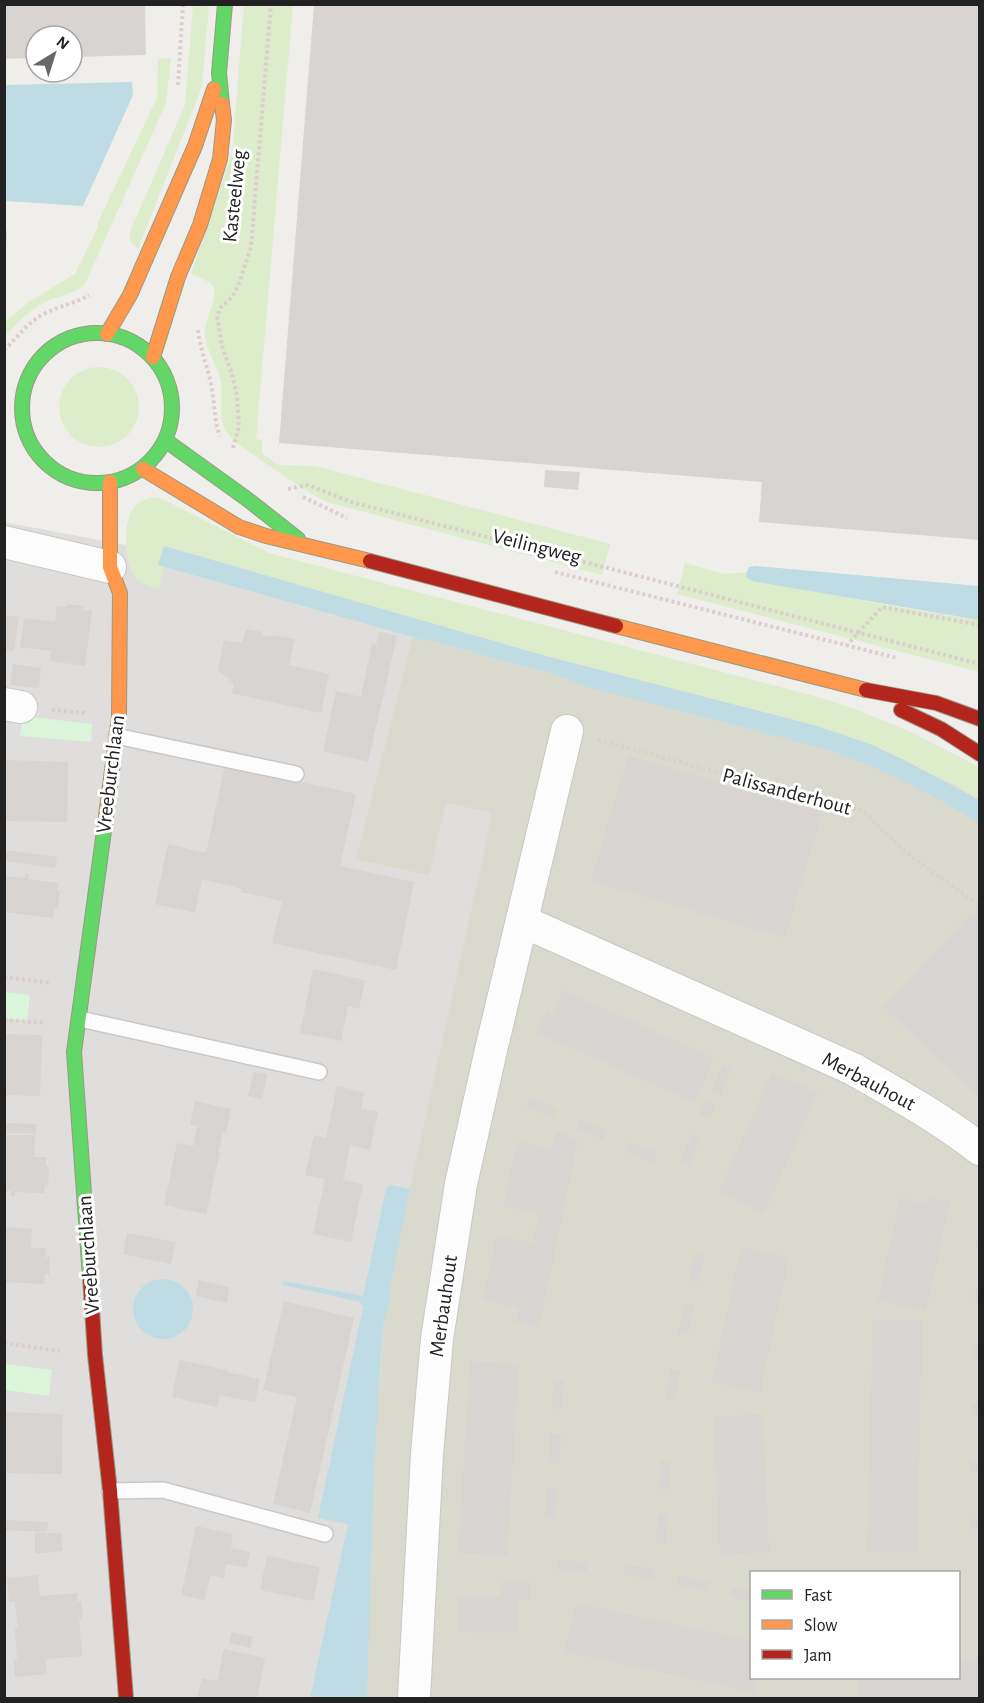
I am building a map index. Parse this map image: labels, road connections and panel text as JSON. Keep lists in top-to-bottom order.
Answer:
{
  "streets": {
    "main road": ["Kasteelweg", "Vreeburchlaan"],
    "street": ["Merbauhout"],
    "path": ["Veilingweg", "Palissanderhout"]
  },
  "crossings": [
    ["Kasteelweg", "Vreeburchlaan"],
    ["Palissanderhout", "Merbauhout"]
  ],
  "legend": ["Fast", "Slow", "Jam"],
  "north": "top right"
}
